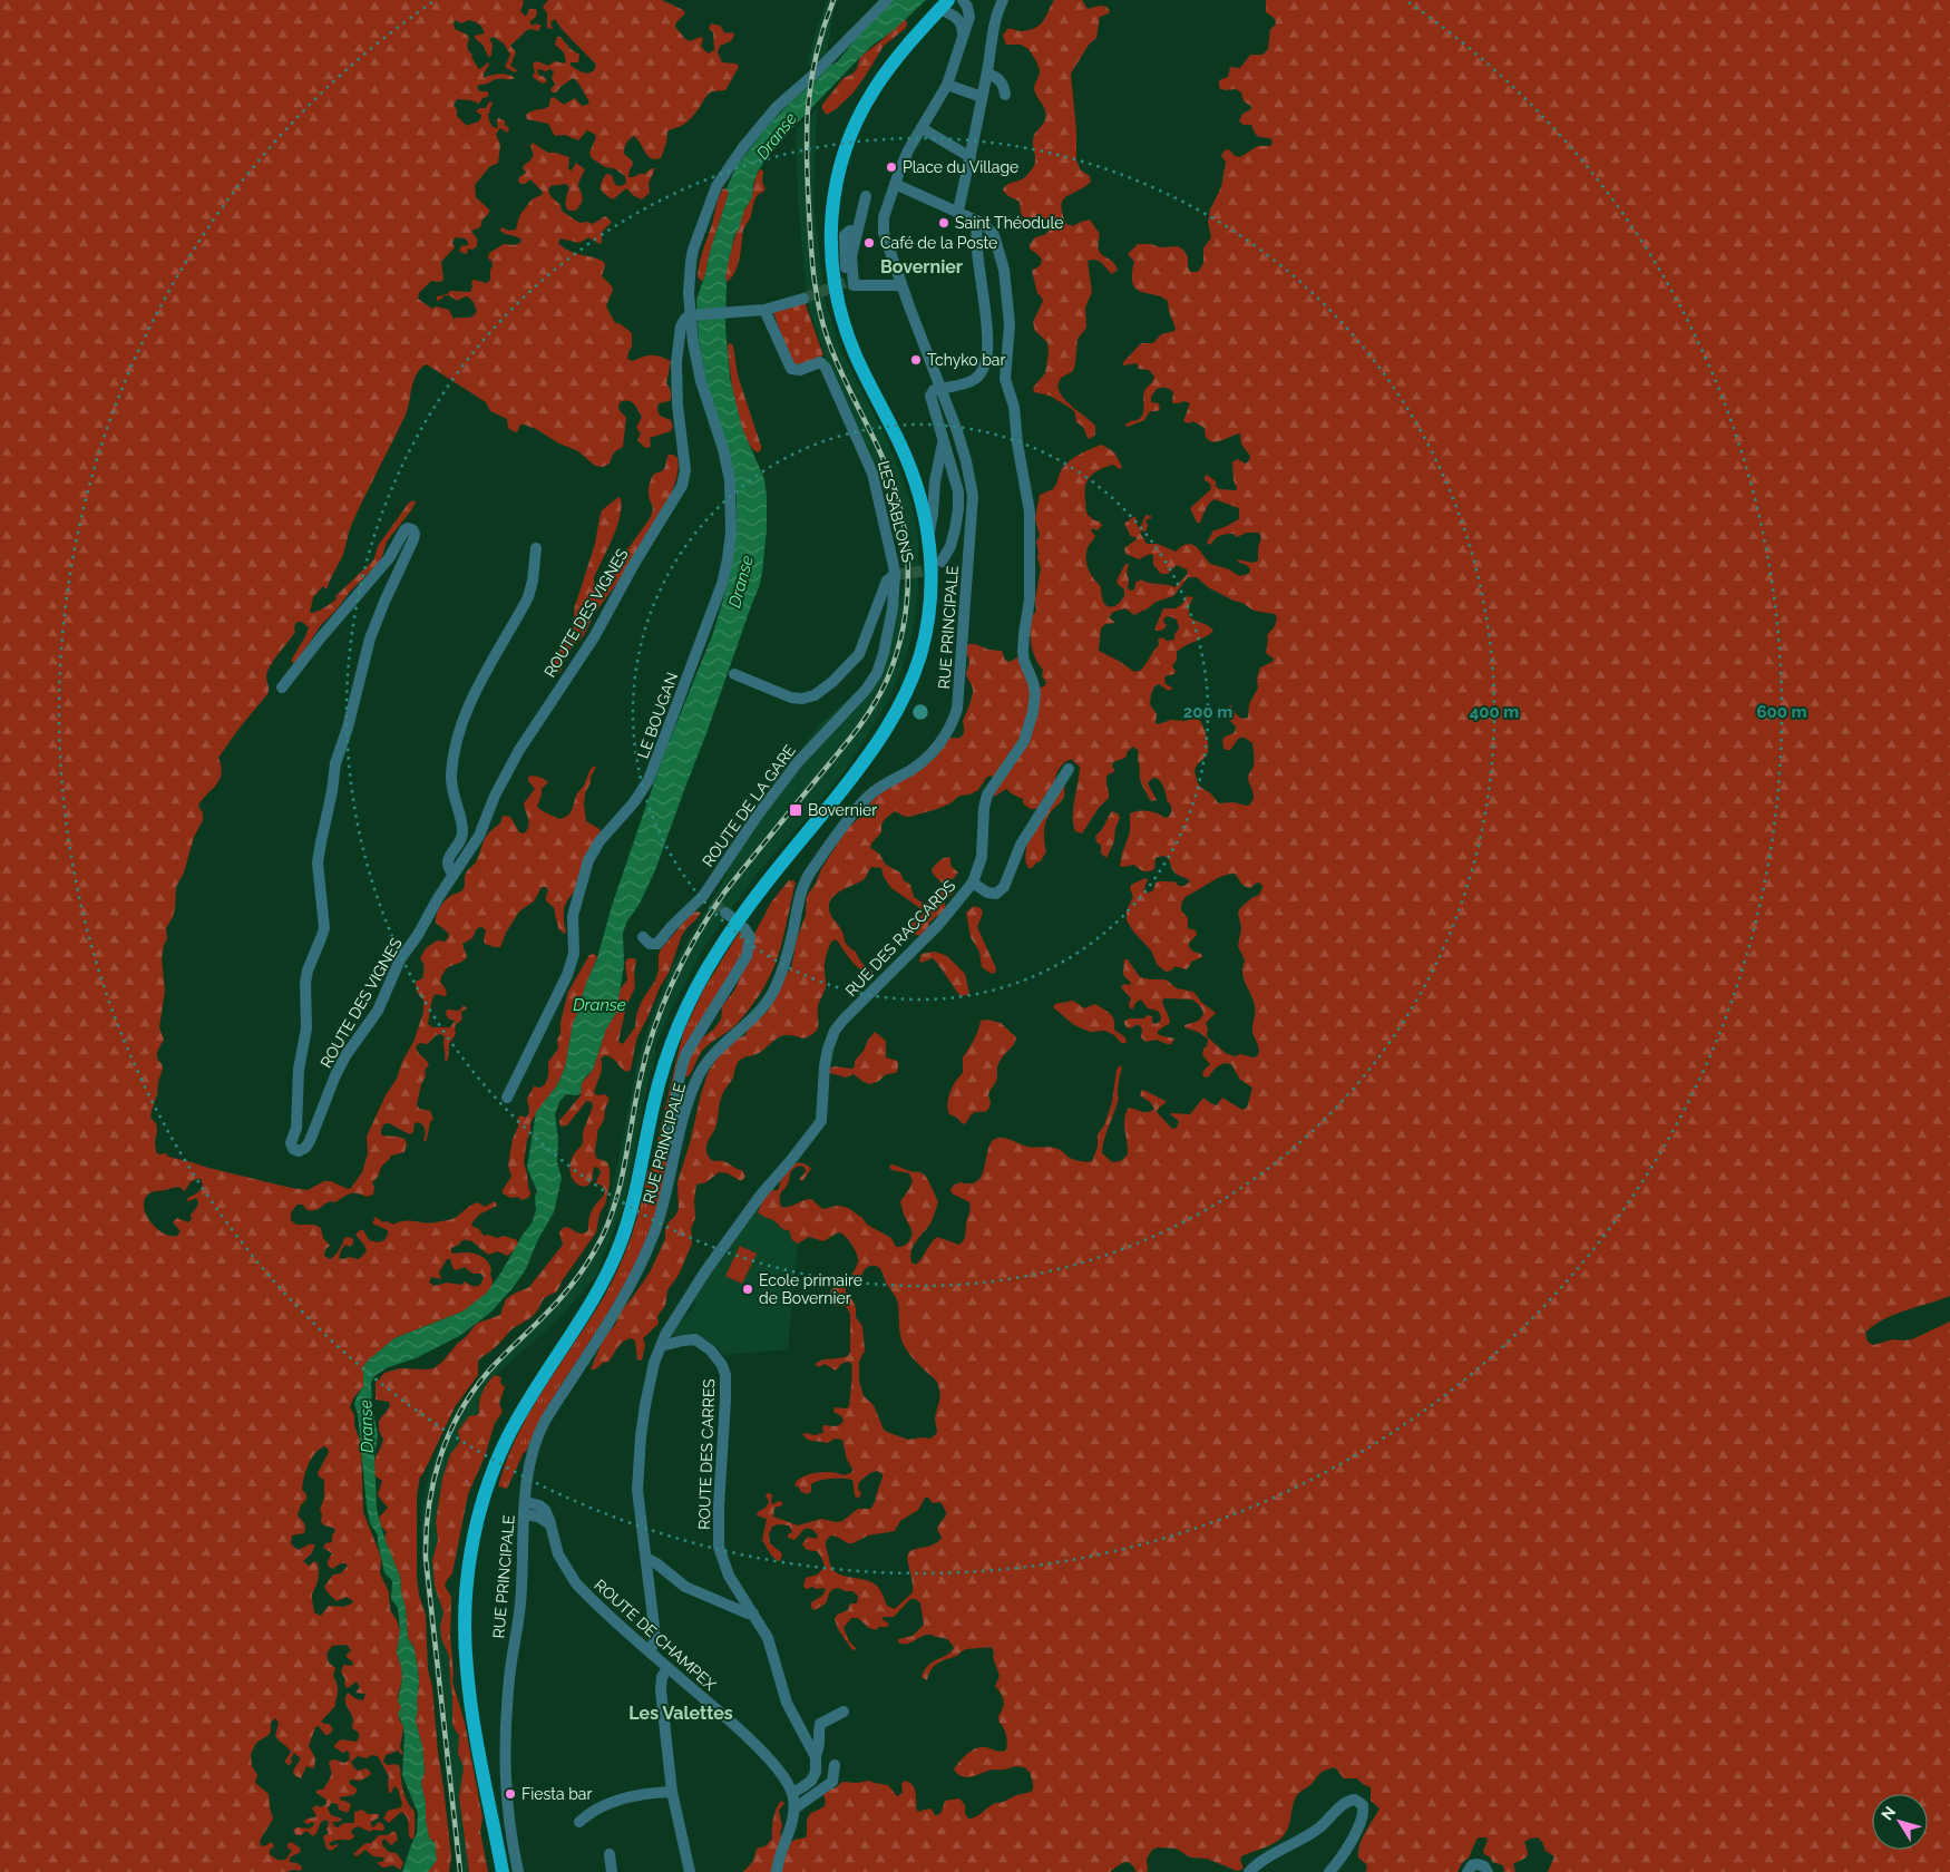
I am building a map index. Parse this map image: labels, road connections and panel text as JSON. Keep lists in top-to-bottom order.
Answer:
{
  "streets": {
    "street": [
      "LES SABLONS",
      "ROUTE DES VIGNES",
      "RUE PRINCIPALE",
      "LE BOUGAN",
      "ROUTE DE LA GARE",
      "RUE DES RACCARDS",
      "ROUTE DES CARRES",
      "ROUTE DE CHAMPEX"
    ]
  },
  "crossings": [
    ["LES SABLONS", "ROUTE DE LA GARE"],
    ["ROUTE DES VIGNES", "LE BOUGAN"],
    ["RUE PRINCIPALE", "RUE DES RACCARDS"],
    ["RUE PRINCIPALE", "ROUTE DE CHAMPEX"],
    ["RUE DES RACCARDS", "ROUTE DES CARRES"]
  ],
  "districts": ["Bovernier", "Les Valettes"],
  "water": ["Dranse"],
  "places": {
    "other": [
      "Place du Village",
      "Saint Théodule",
      "Café de la Poste",
      "Tchyko bar",
      "Ecole primaire de Bovernier",
      "Fiesta bar"
    ],
    "transit": ["Bovernier"]
  },
  "north": "top left",
  "rings": ["200 m", "400 m", "600 m"]
}
